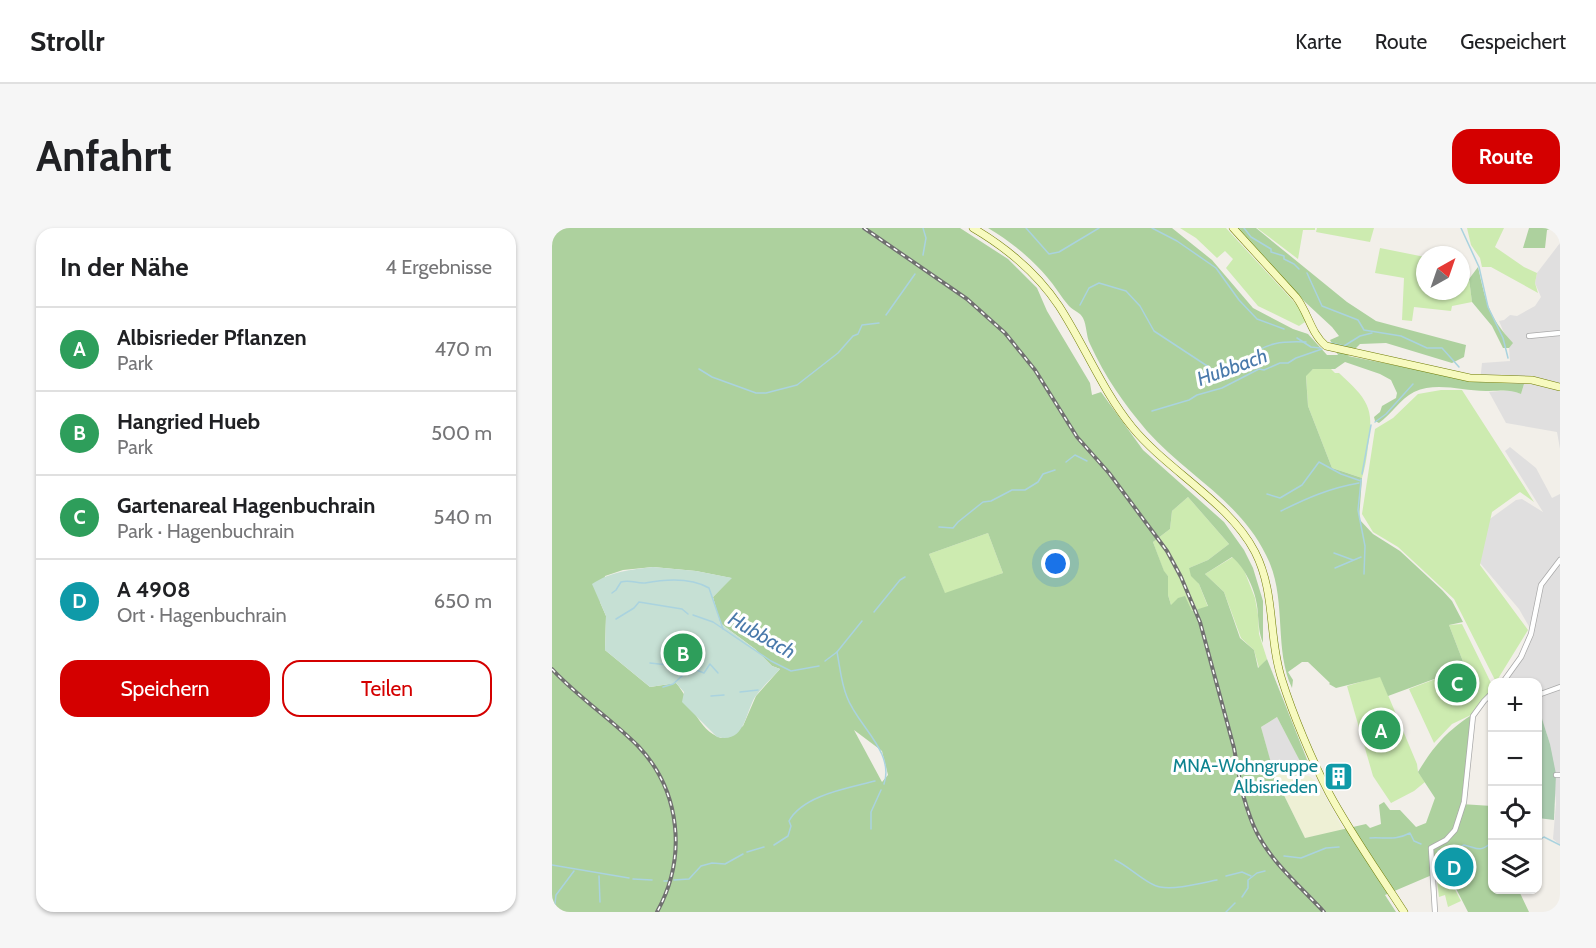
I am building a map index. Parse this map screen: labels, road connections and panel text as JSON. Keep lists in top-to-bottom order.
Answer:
{
  "water": ["Hubbach"],
  "places": {
    "building": ["MNA-Wohngruppe Albisrieden"]
  },
  "north": "top right",
  "page": {
    "header": "Strollr",
    "nav": ["Karte", "Route", "Gespeichert"],
    "buttons": [
      "Route",
      ["Speichern", "Teilen"]
    ],
    "title": "Anfahrt",
    "heading": ["In der Nähe", "4 Ergebnisse"],
    "list": [
      {
        "mark": "A",
        "name": "Albisrieder Pflanzen",
        "note": "Park",
        "value": "470 m"
      },
      {
        "mark": "B",
        "name": "Hangried Hueb",
        "note": "Park",
        "value": "500 m"
      },
      {
        "mark": "C",
        "name": "Gartenareal Hagenbuchrain",
        "note": "Park · Hagenbuchrain",
        "value": "540 m"
      },
      {
        "mark": "D",
        "name": "A 4908",
        "note": "Ort · Hagenbuchrain",
        "value": "650 m"
      }
    ],
    "pins": [
      "B",
      "C",
      "A",
      "D"
    ],
    "map_buttons": ["+", "−"]
  }
}
